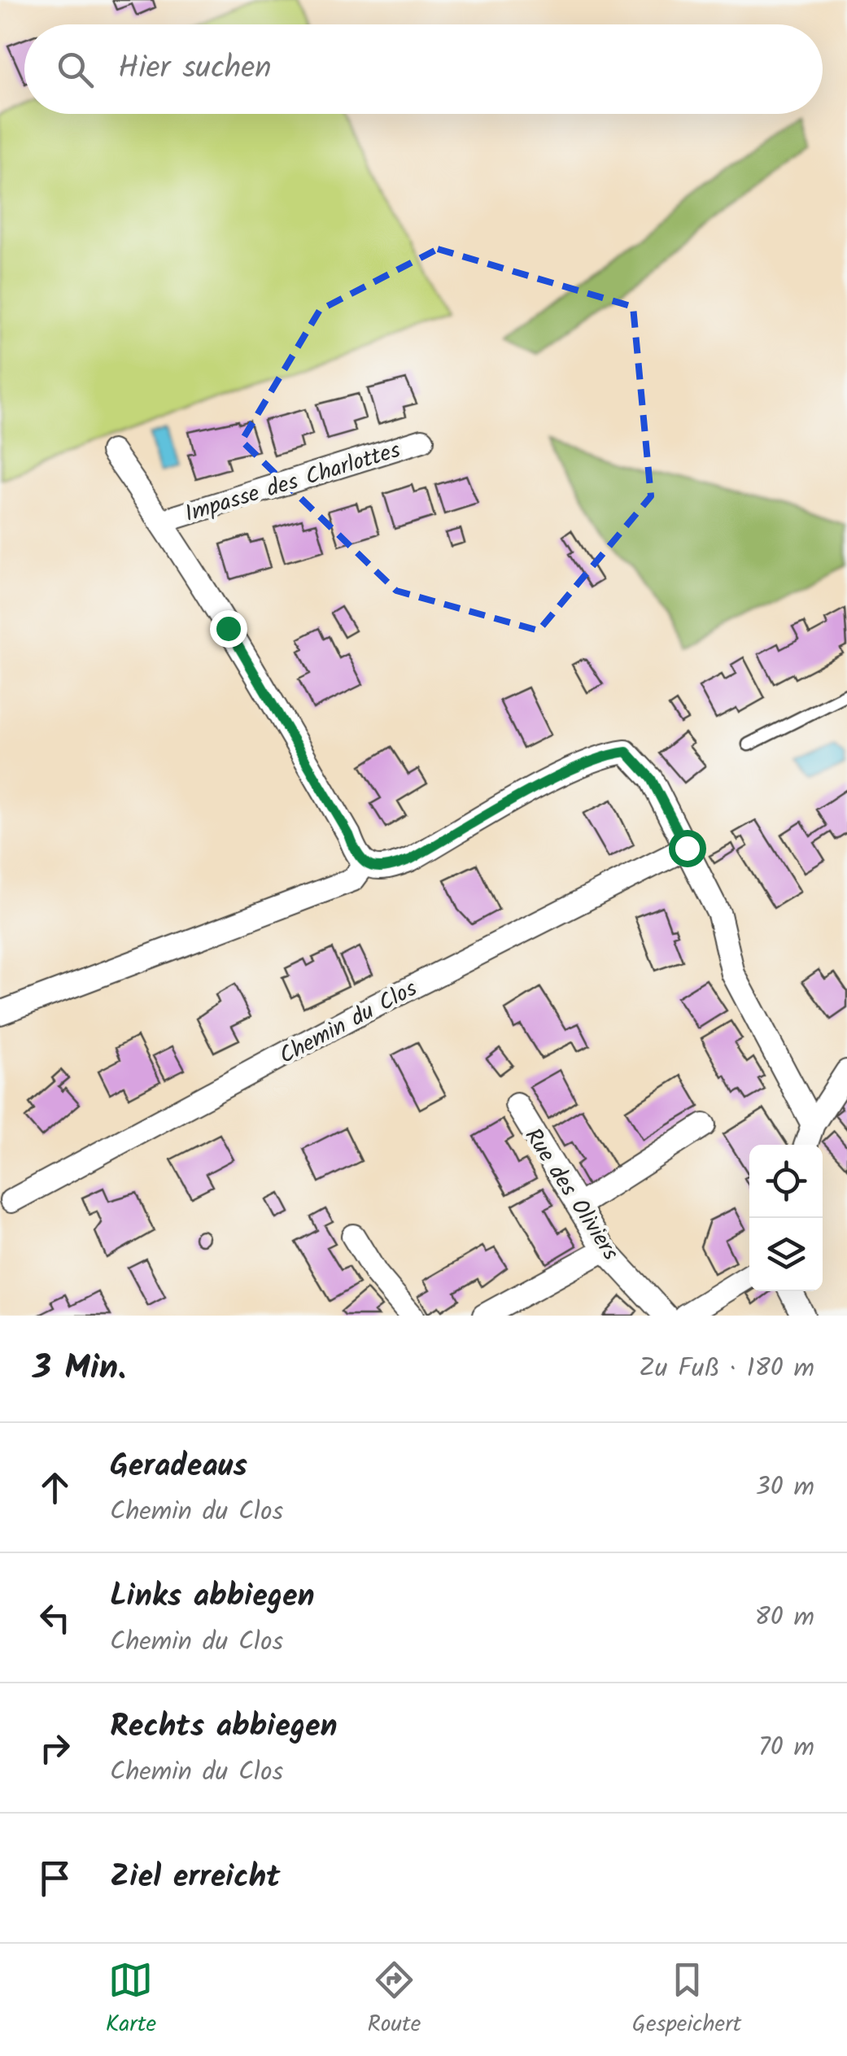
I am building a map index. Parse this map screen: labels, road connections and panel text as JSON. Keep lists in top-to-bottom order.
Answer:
{
  "streets": {
    "street": ["Impasse des Charlottes", "Chemin du Clos", "Rue des Oliviers"]
  },
  "page": {
    "search": "Hier suchen",
    "heading": ["3 Min.", "Zu Fuß · 180 m"],
    "list": [
      ["Geradeaus", "Chemin du Clos", "30 m"],
      ["Links abbiegen", "Chemin du Clos", "80 m"],
      ["Rechts abbiegen", "Chemin du Clos", "70 m"],
      "Ziel erreicht"
    ],
    "nav": ["Karte", "Route", "Gespeichert"]
  }
}
